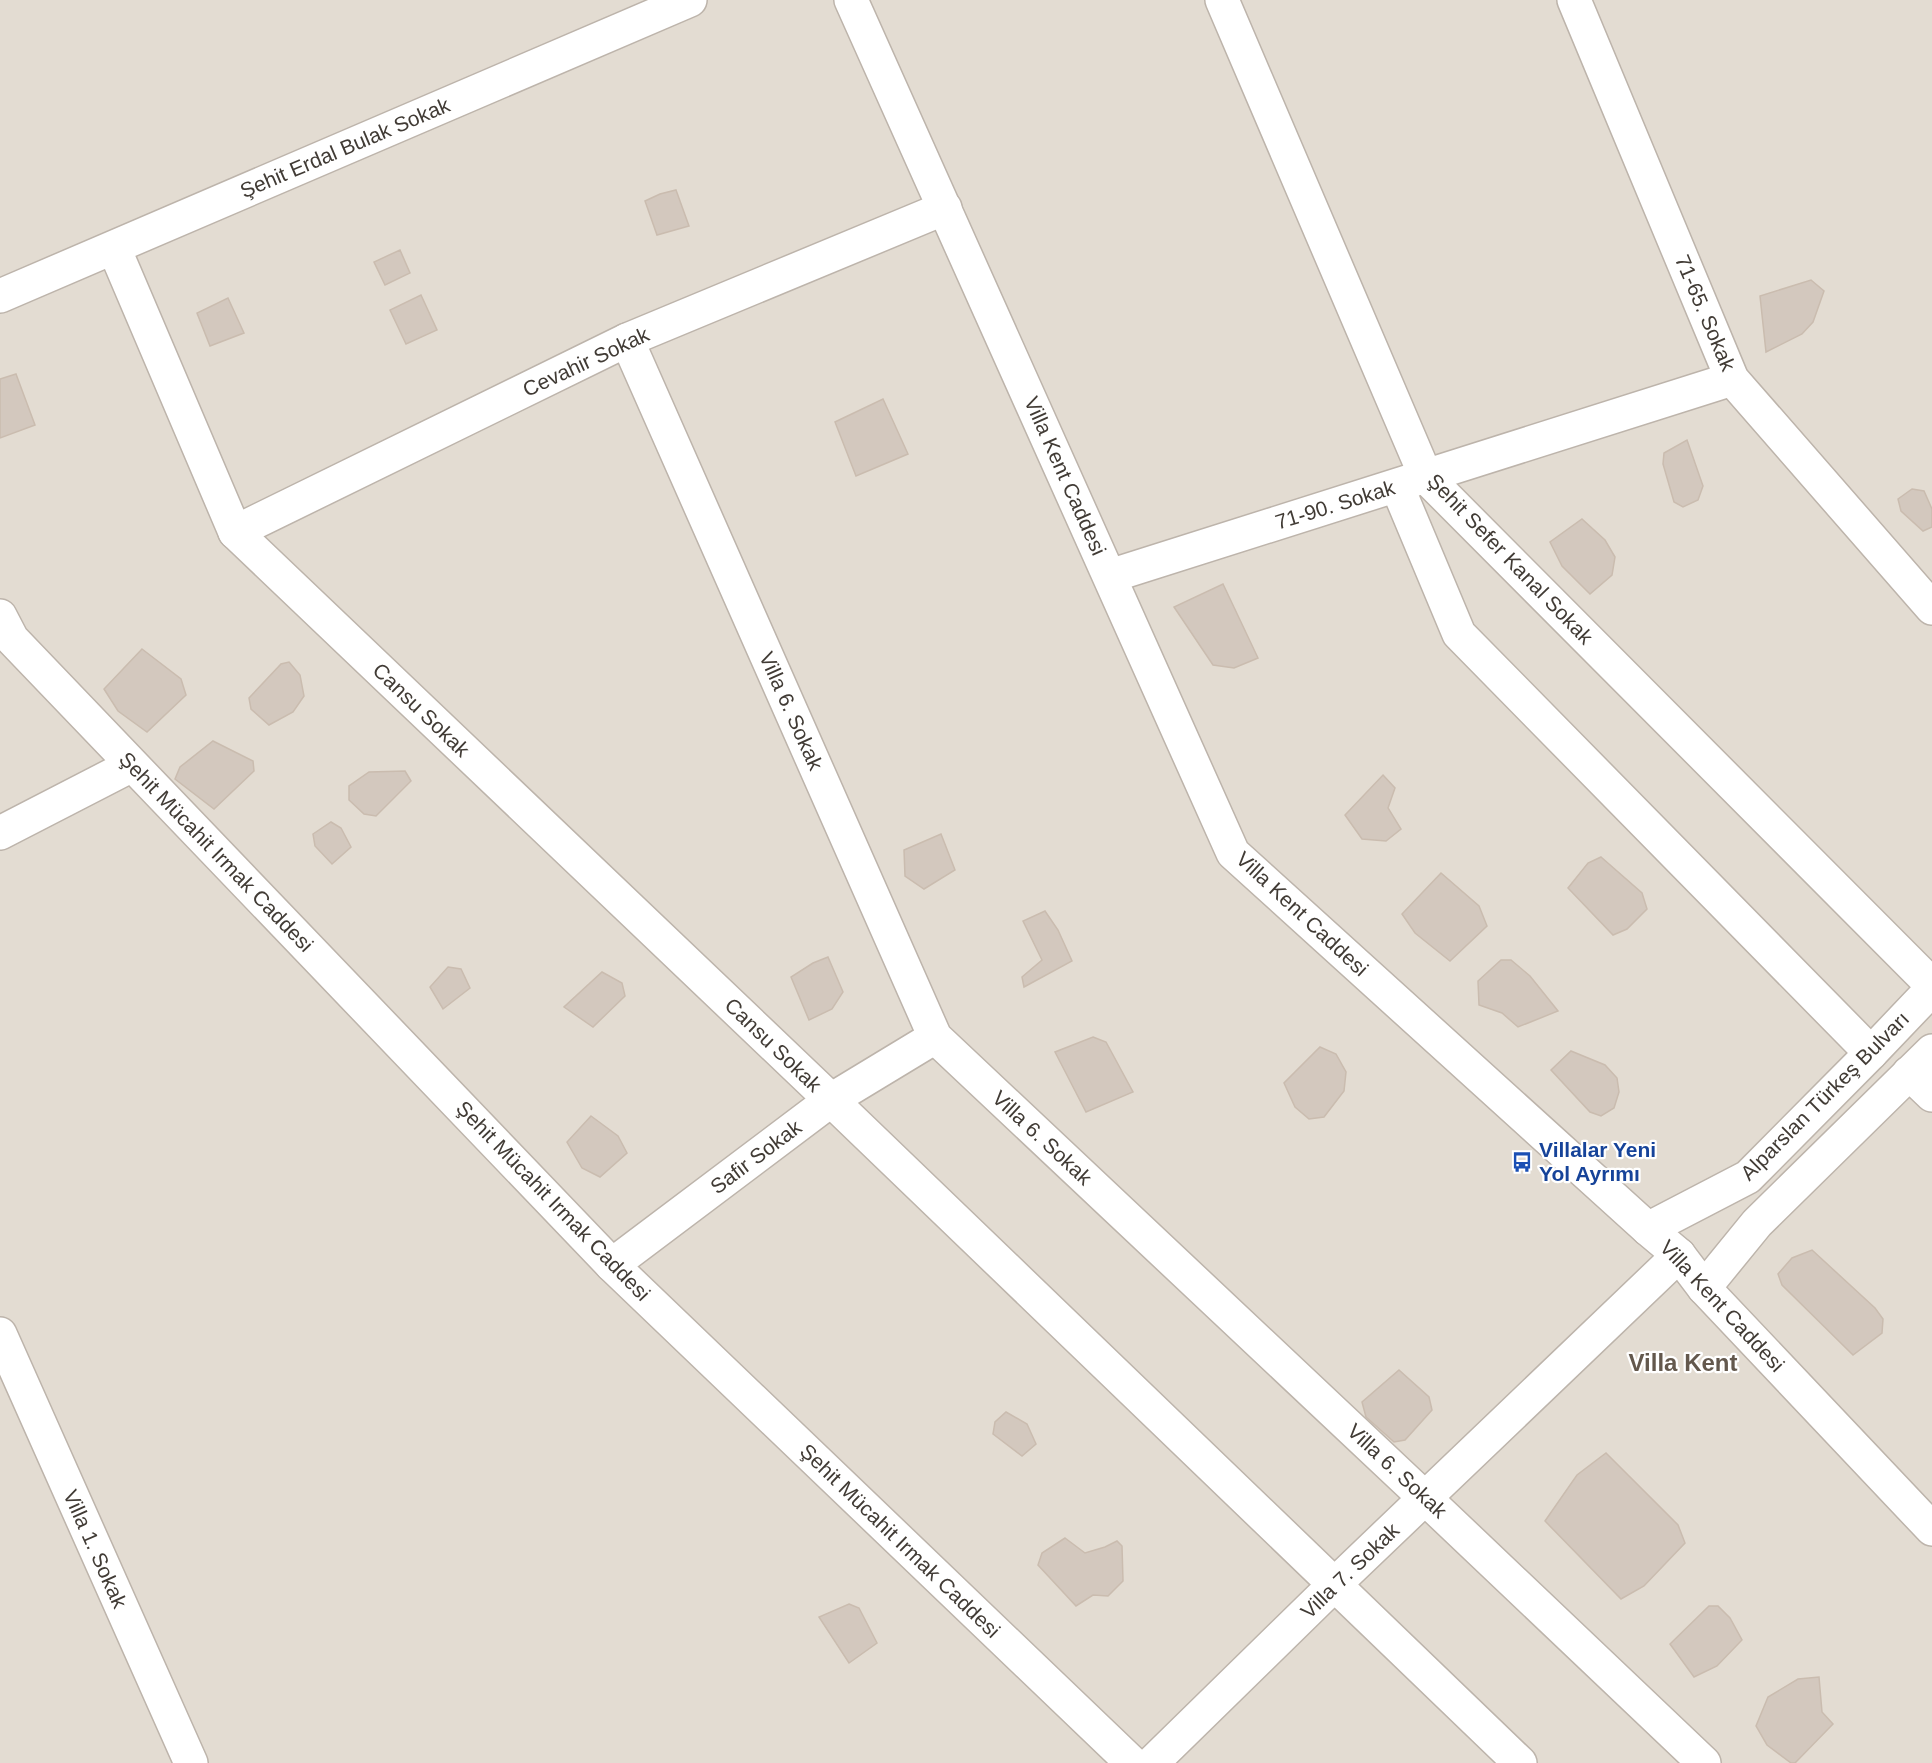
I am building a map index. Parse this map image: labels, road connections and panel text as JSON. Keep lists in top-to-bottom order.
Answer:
{
  "streets": {
    "street": [
      "Şehit Erdal Bulak Sokak",
      "71-65. Sokak",
      "Cevahir Sokak",
      "Villa Kent Caddesi",
      "71-90. Sokak",
      "Şehit Sefer Kanal Sokak",
      "Cansu Sokak",
      "Villa 6. Sokak",
      "Şehit Mücahit Irmak Caddesi",
      "Alparslan Türkeş Bulvarı",
      "Safir Sokak",
      "Villa 1. Sokak",
      "Villa 7. Sokak"
    ]
  },
  "crossings": [
    ["Şehit Erdal Bulak Sokak", "Cansu Sokak"],
    ["71-65. Sokak", "71-90. Sokak"],
    ["Cevahir Sokak", "Villa Kent Caddesi"],
    ["Cevahir Sokak", "Cansu Sokak"],
    ["Cevahir Sokak", "Villa 6. Sokak"],
    ["Villa Kent Caddesi", "71-90. Sokak"],
    ["Villa Kent Caddesi", "Alparslan Türkeş Bulvarı"],
    ["Villa Kent Caddesi", "Villa 7. Sokak"],
    ["71-90. Sokak", "Şehit Sefer Kanal Sokak"],
    ["Şehit Sefer Kanal Sokak", "Alparslan Türkeş Bulvarı"],
    ["Cansu Sokak", "Safir Sokak"],
    ["Villa 6. Sokak", "Safir Sokak"],
    ["Villa 6. Sokak", "Villa 7. Sokak"],
    ["Şehit Mücahit Irmak Caddesi", "Safir Sokak"]
  ],
  "districts": ["Villa Kent"],
  "places": {
    "bus stop": ["Villalar Yeni Yol Ayrımı"]
  }
}
